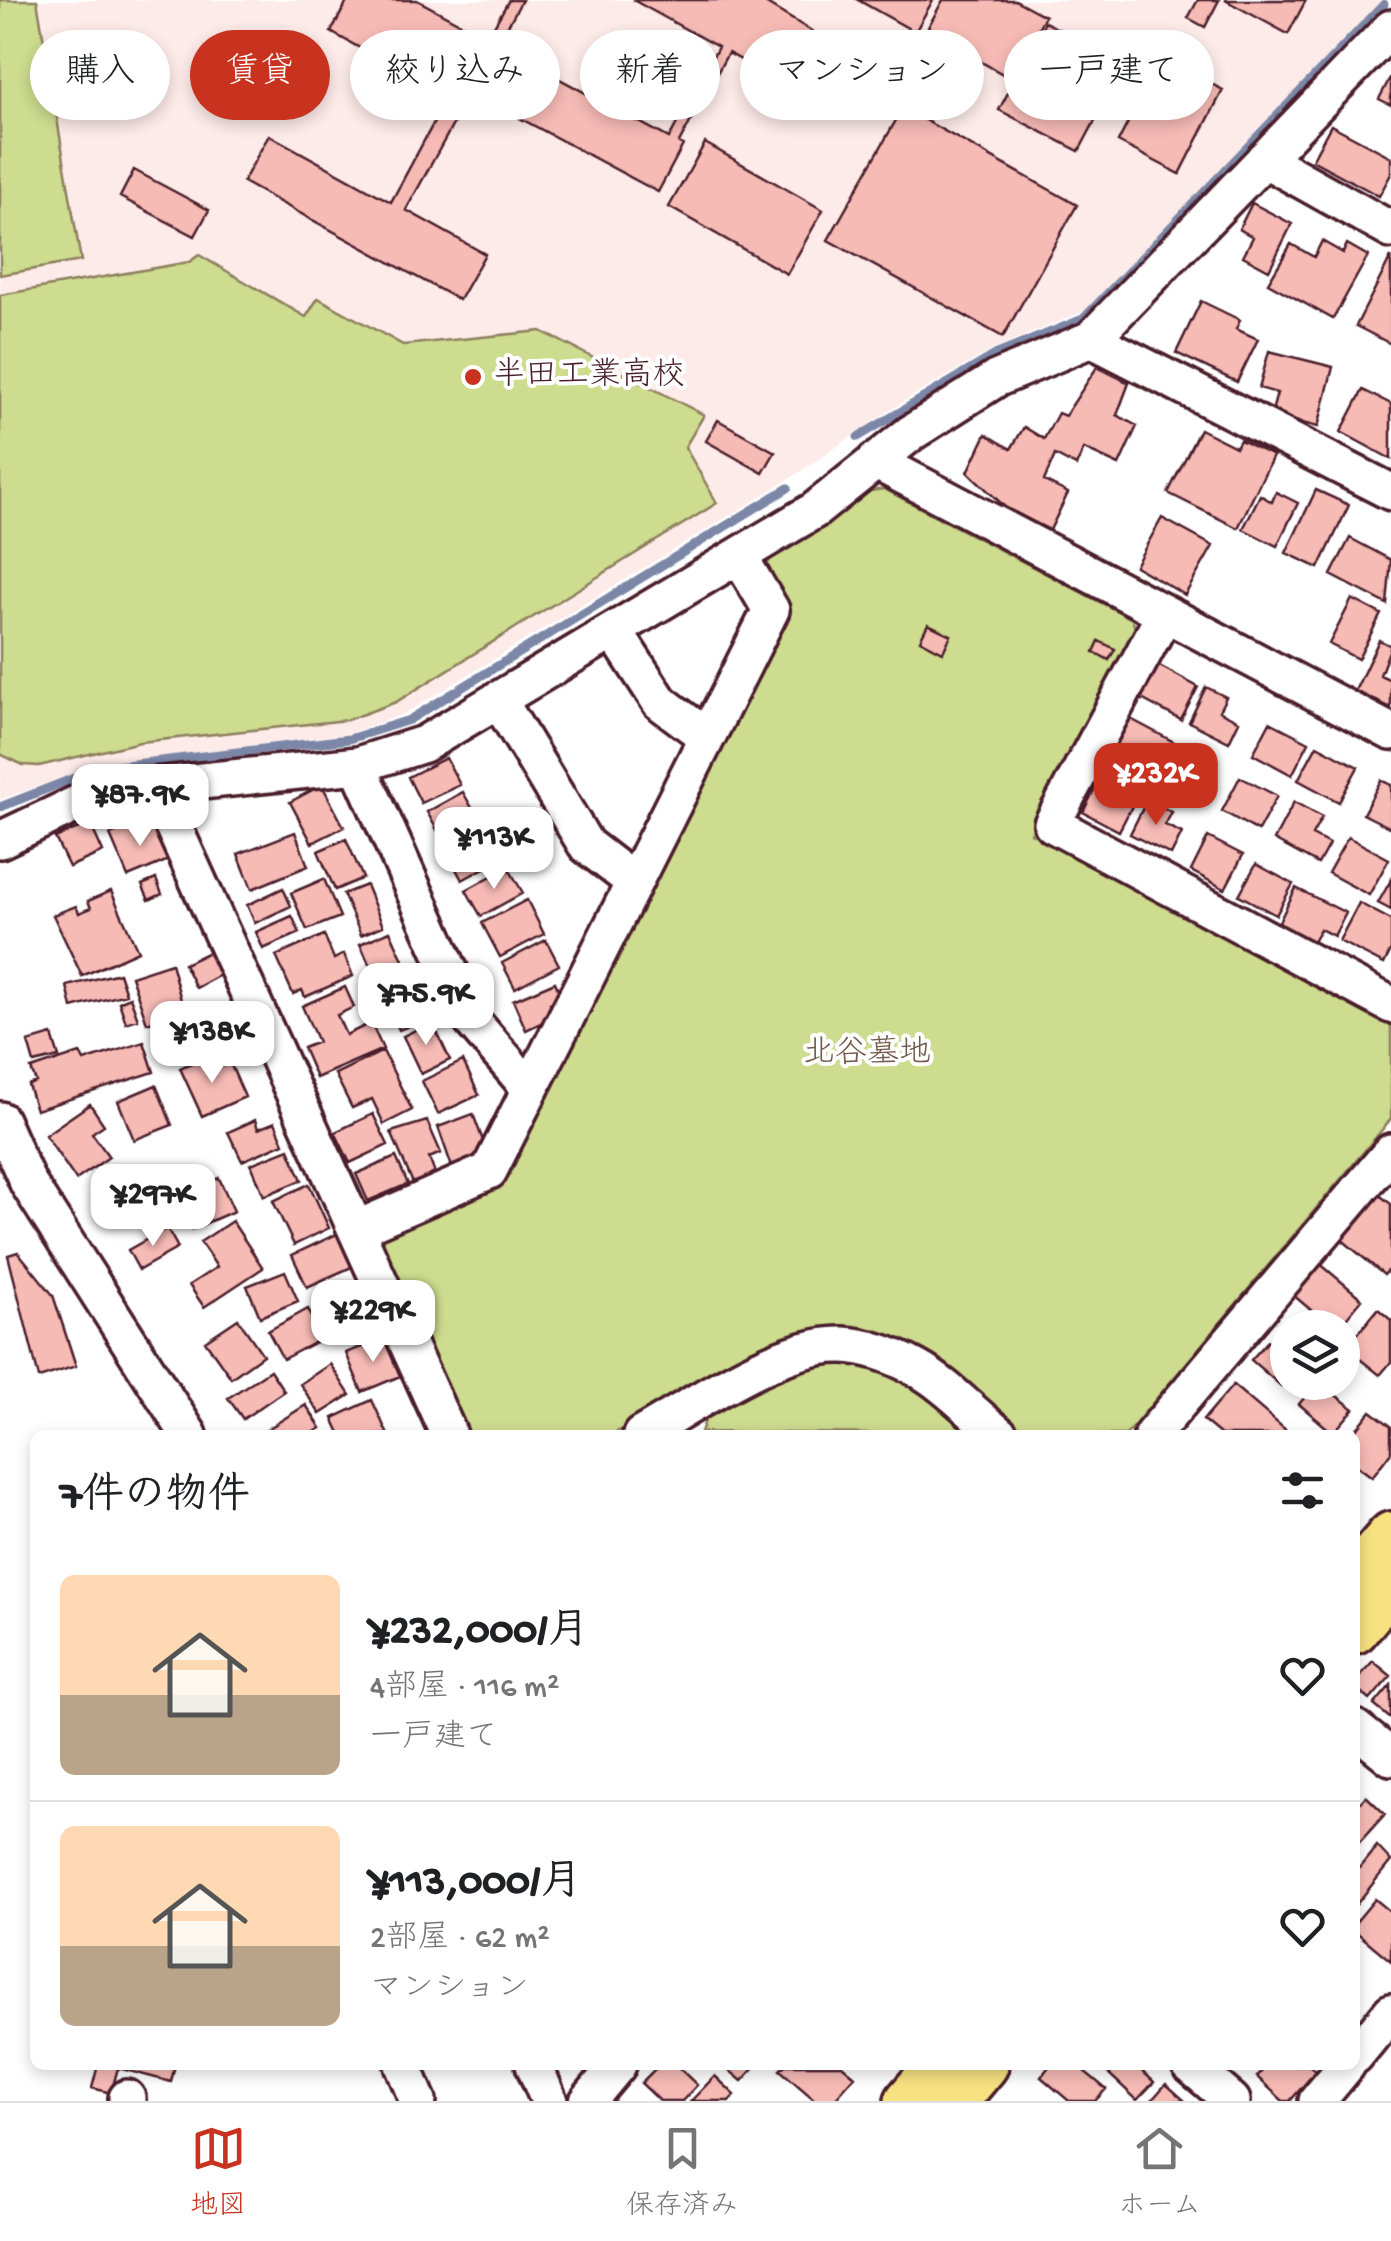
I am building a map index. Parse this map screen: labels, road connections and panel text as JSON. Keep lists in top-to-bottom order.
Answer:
{
  "parks": ["北谷墓地"],
  "places": ["半田工業高校"],
  "page": {
    "chip": [
      "購入",
      "賃貸",
      "絞り込み",
      "新着",
      "マンション",
      "一戸建て"
    ],
    "price": [
      "¥232K",
      "¥87.9K",
      "¥113K",
      "¥75.9K",
      "¥138K",
      "¥297K",
      "¥229K"
    ],
    "heading": "7件の物件",
    "list": [
      {
        "name": "¥232,000/月",
        "note": "4部屋 · 116 m² · 一戸建て"
      },
      {
        "name": "¥113,000/月",
        "note": "2部屋 · 62 m² · マンション"
      }
    ],
    "tabs": ["地図", "保存済み", "ホーム"]
  }
}
